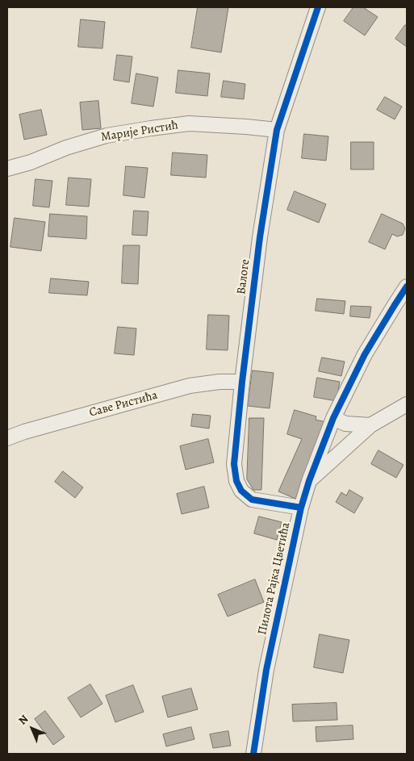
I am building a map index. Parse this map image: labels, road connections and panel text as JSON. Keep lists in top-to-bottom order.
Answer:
{
  "streets": {
    "street": [
      "Марије Ристић",
      "Валоге",
      "Саве Ристића",
      "Пилота Рајка Цветића"
    ]
  },
  "crossings": [
    ["Марије Ристић", "Валоге"],
    ["Валоге", "Саве Ристића"],
    ["Валоге", "Пилота Рајка Цветића"]
  ],
  "north": "top left"
}
